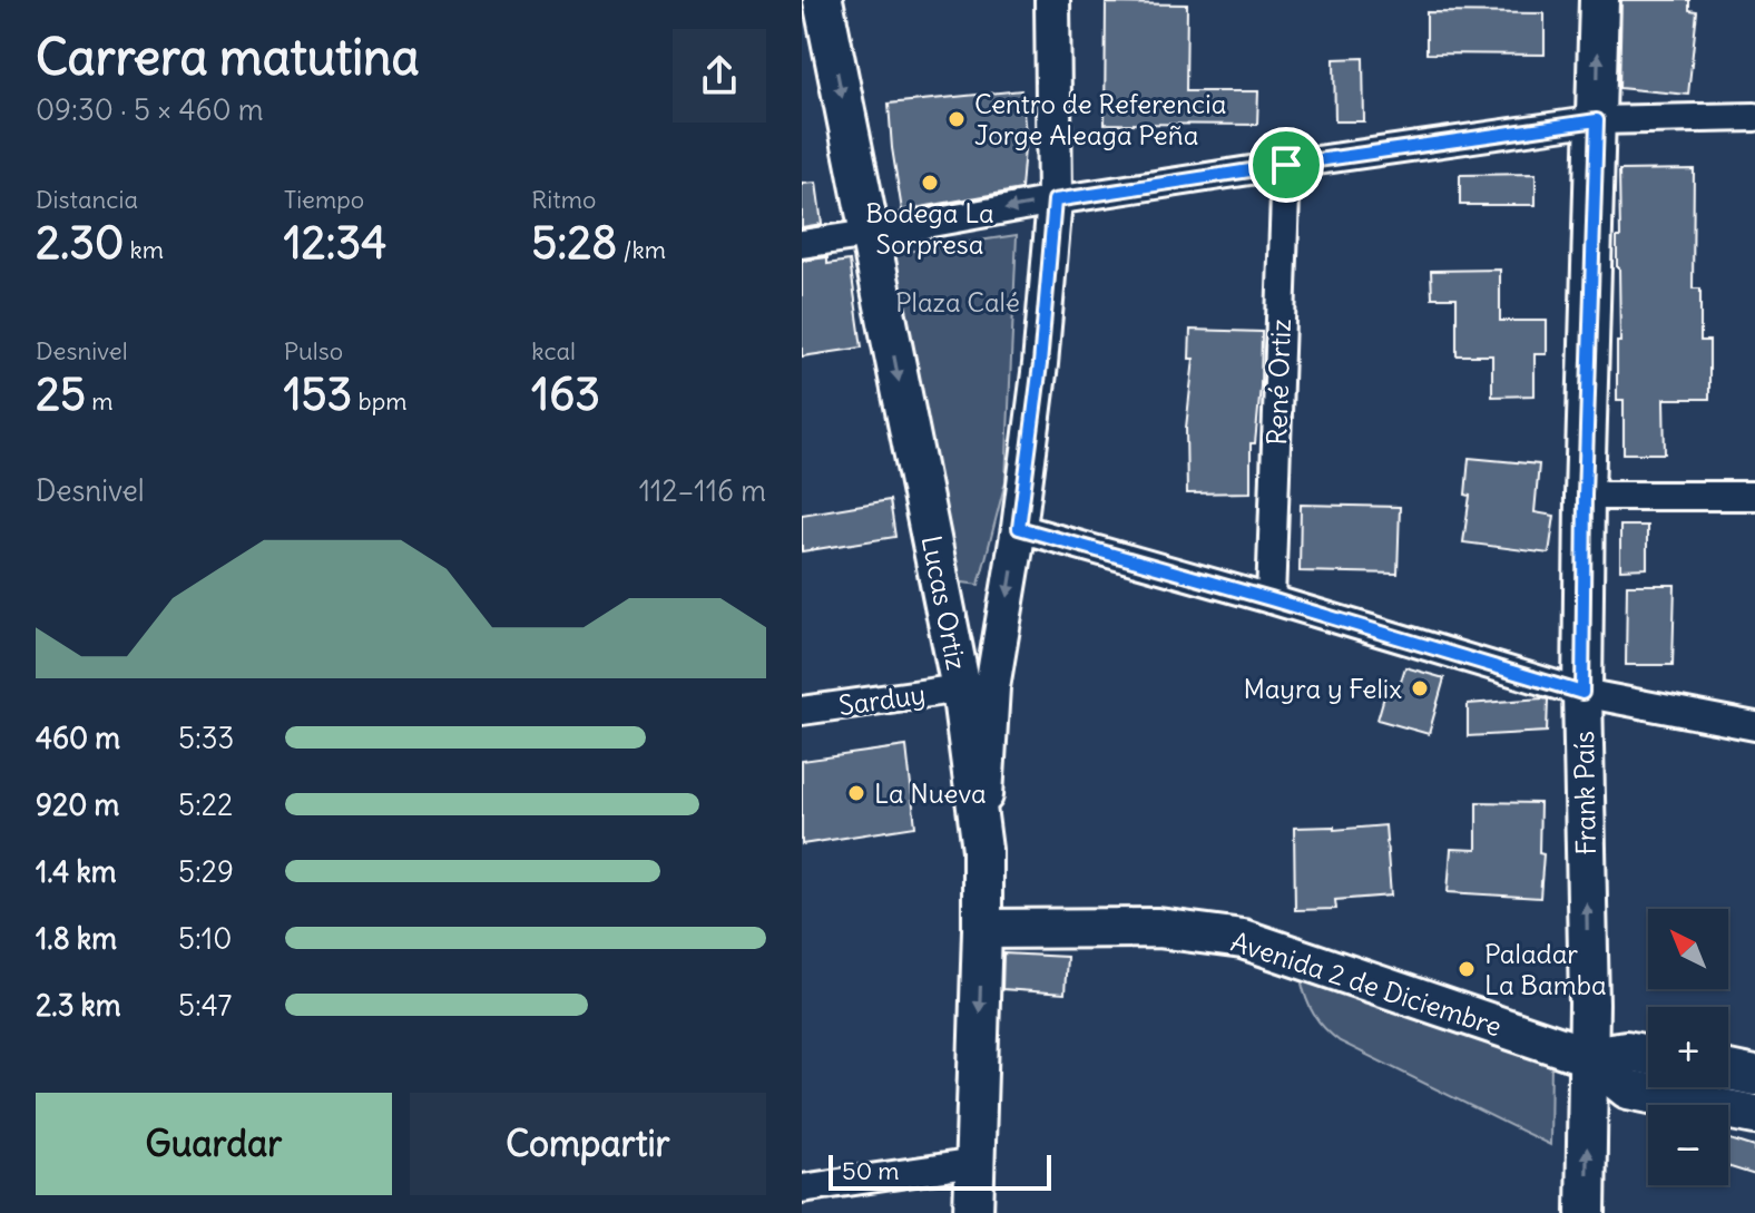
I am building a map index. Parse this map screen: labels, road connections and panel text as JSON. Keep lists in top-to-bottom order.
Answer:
{
  "streets": {
    "main road": ["Lucas Ortiz", "Frank País", "Avenida 2 de Diciembre"],
    "street": ["René Ortiz", "Sarduy"]
  },
  "crossings": [
    ["Lucas Ortiz", "Sarduy"],
    ["Lucas Ortiz", "Avenida 2 de Diciembre"],
    ["Frank País", "Avenida 2 de Diciembre"]
  ],
  "one_way": ["Lucas Ortiz", "Frank País"],
  "parks": ["Plaza Calé"],
  "places": [
    "Centro de Referencia Jorge Aleaga Peña",
    "Bodega La Sorpresa",
    "Mayra y Felix",
    "La Nueva",
    "Paladar La Bamba"
  ],
  "scale_bar": "50 m",
  "north": "top left",
  "page": {
    "heading": ["Carrera matutina", "09:30 · 5 × 460 m"],
    "stats": [
      ["Distancia", "2.30 km"],
      ["Tiempo", "12:34"],
      ["Ritmo", "5:28 /km"],
      ["Desnivel", "25 m"],
      ["Pulso", "153 bpm"],
      ["kcal", "163"]
    ],
    "chart": ["Desnivel", "112–116 m"],
    "list": [
      {
        "name": "460 m",
        "note": "5:33"
      },
      {
        "name": "920 m",
        "note": "5:22"
      },
      {
        "name": "1.4 km",
        "note": "5:29"
      },
      {
        "name": "1.8 km",
        "note": "5:10"
      },
      {
        "name": "2.3 km",
        "note": "5:47"
      }
    ],
    "map_buttons": ["+", "−"],
    "buttons": ["Guardar", "Compartir"],
    "scale": "50 m"
  }
}
